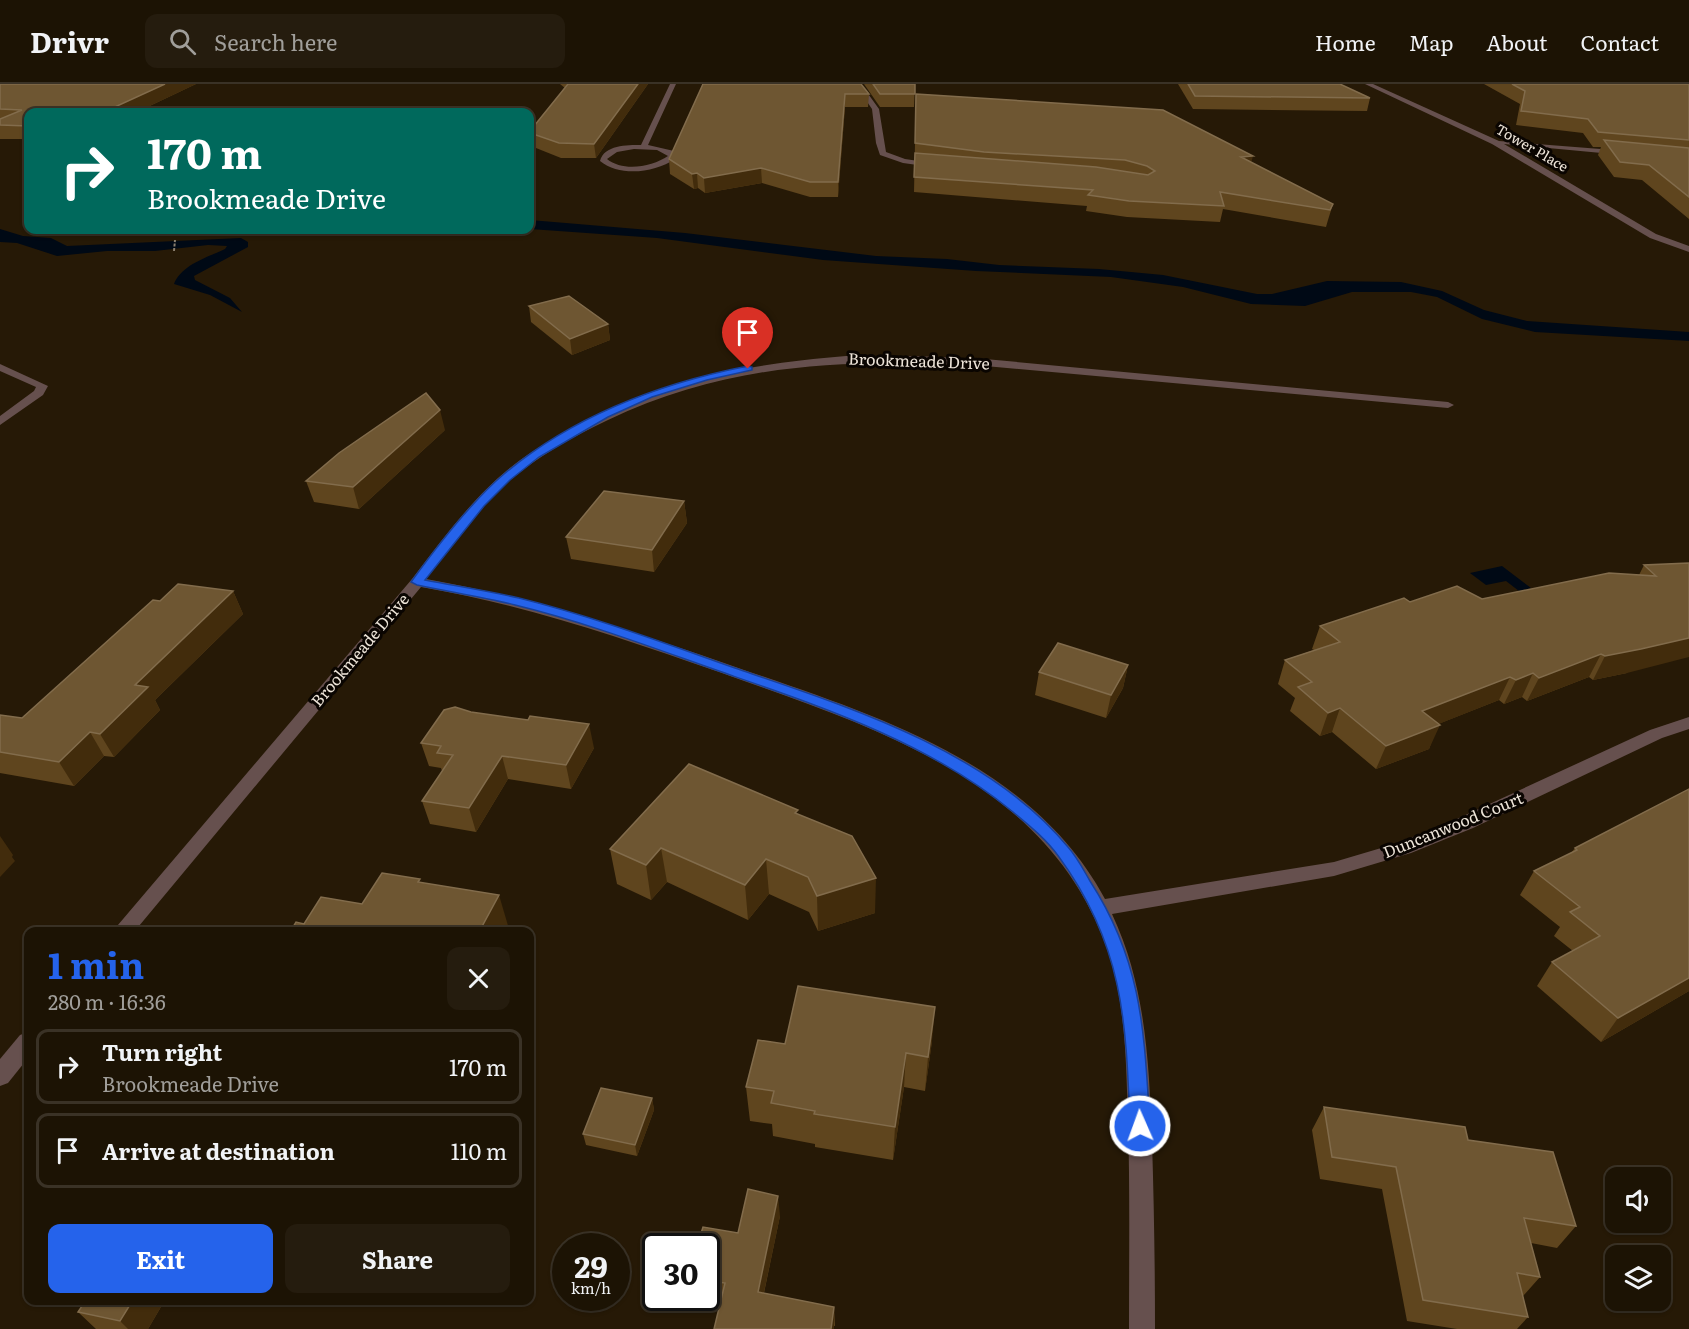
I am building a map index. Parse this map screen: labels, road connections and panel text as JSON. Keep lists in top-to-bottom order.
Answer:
{
  "streets": {
    "street": ["Tower Place", "Brookmeade Drive", "Duncanwood Court"]
  },
  "page": {
    "header": "Drivr",
    "search": "Search here",
    "nav": [
      "Home",
      "Map",
      "About",
      "Contact"
    ],
    "turn": ["170 m", "Brookmeade Drive"],
    "heading": ["1 min", "280 m · 16:36"],
    "list": [
      {
        "name": "Turn right",
        "note": "Brookmeade Drive",
        "value": "170 m"
      },
      {
        "name": "Arrive at destination",
        "value": "110 m"
      }
    ],
    "buttons": ["Exit", "Share"],
    "speed": "29 km/h",
    "limit": "30"
  }
}
